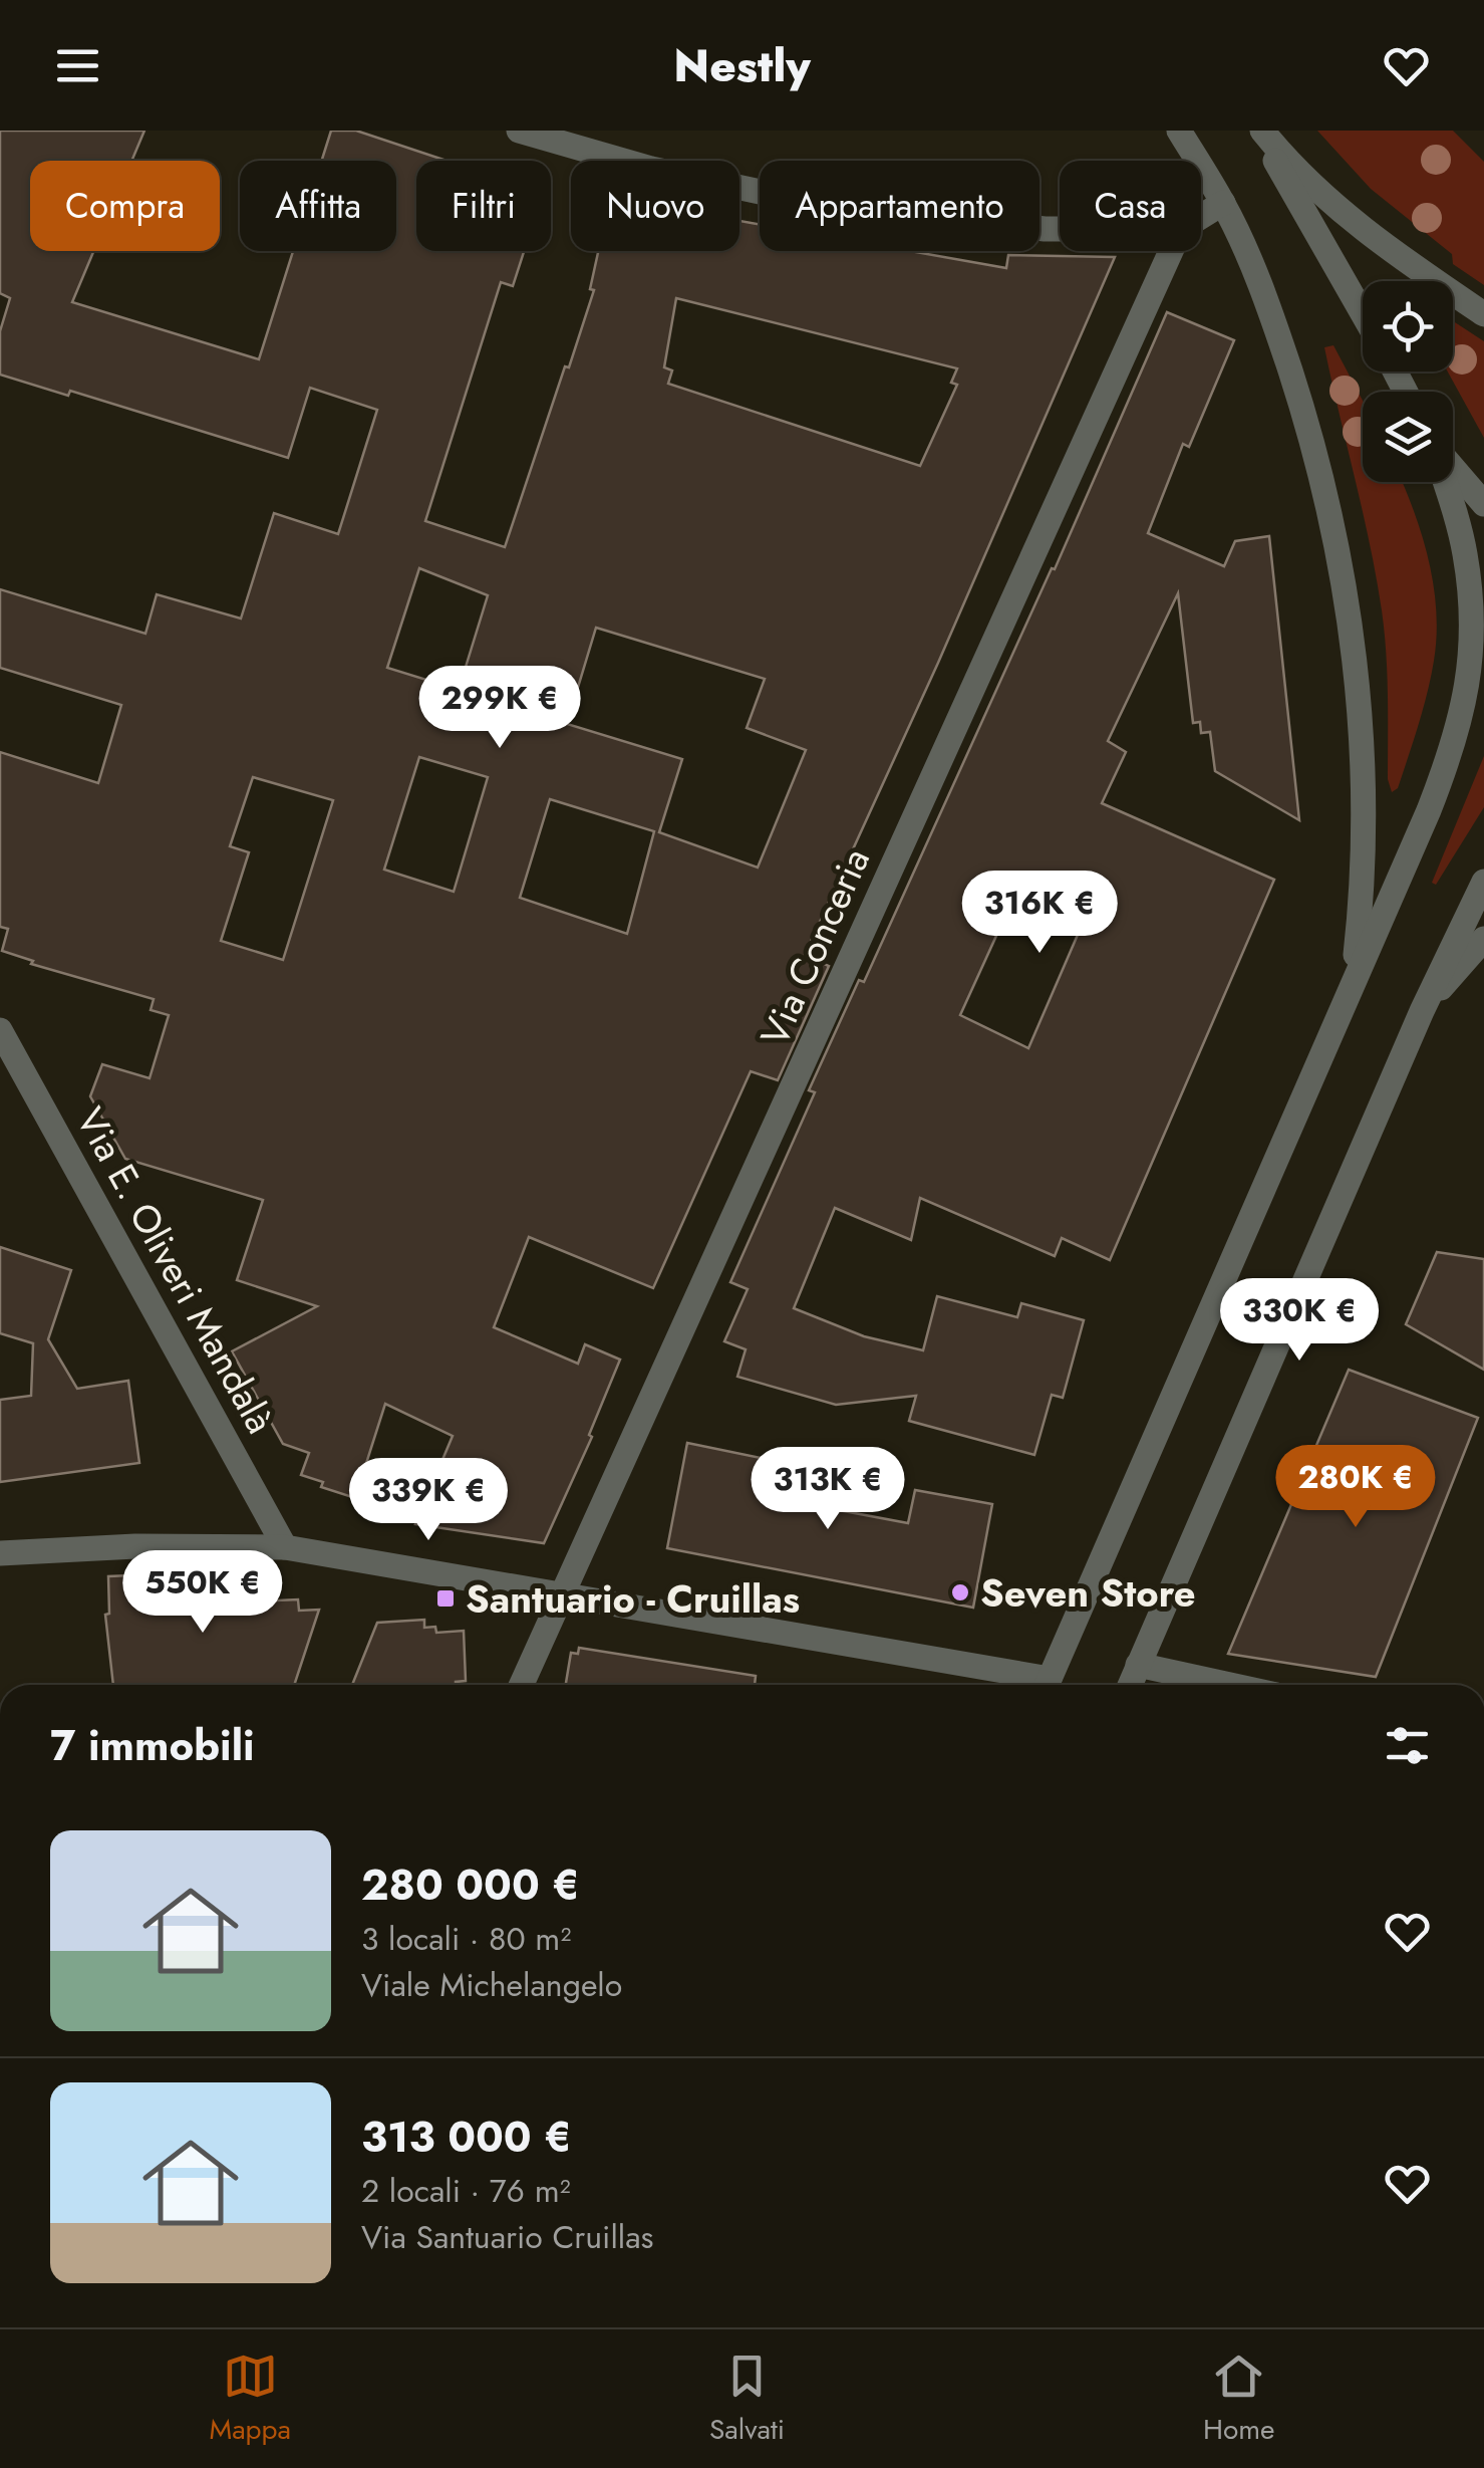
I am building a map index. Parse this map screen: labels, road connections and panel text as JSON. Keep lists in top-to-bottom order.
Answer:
{
  "streets": {
    "street": ["Via Conceria", "Via E. Oliveri Mandalà"]
  },
  "places": {
    "other": ["Seven Store"],
    "transit": ["Santuario - Cruillas"]
  },
  "page": {
    "header": "Nestly",
    "chip": [
      "Compra",
      "Affitta",
      "Filtri",
      "Nuovo",
      "Appartamento",
      "Casa"
    ],
    "price": [
      "299K €",
      "316K €",
      "330K €",
      "280K €",
      "313K €",
      "339K €",
      "550K €"
    ],
    "heading": "7 immobili",
    "list": [
      {
        "name": "280 000 €",
        "note": "3 locali · 80 m² · Viale Michelangelo"
      },
      {
        "name": "313 000 €",
        "note": "2 locali · 76 m² · Via Santuario Cruillas"
      }
    ],
    "tabs": ["Mappa", "Salvati", "Home"]
  }
}
